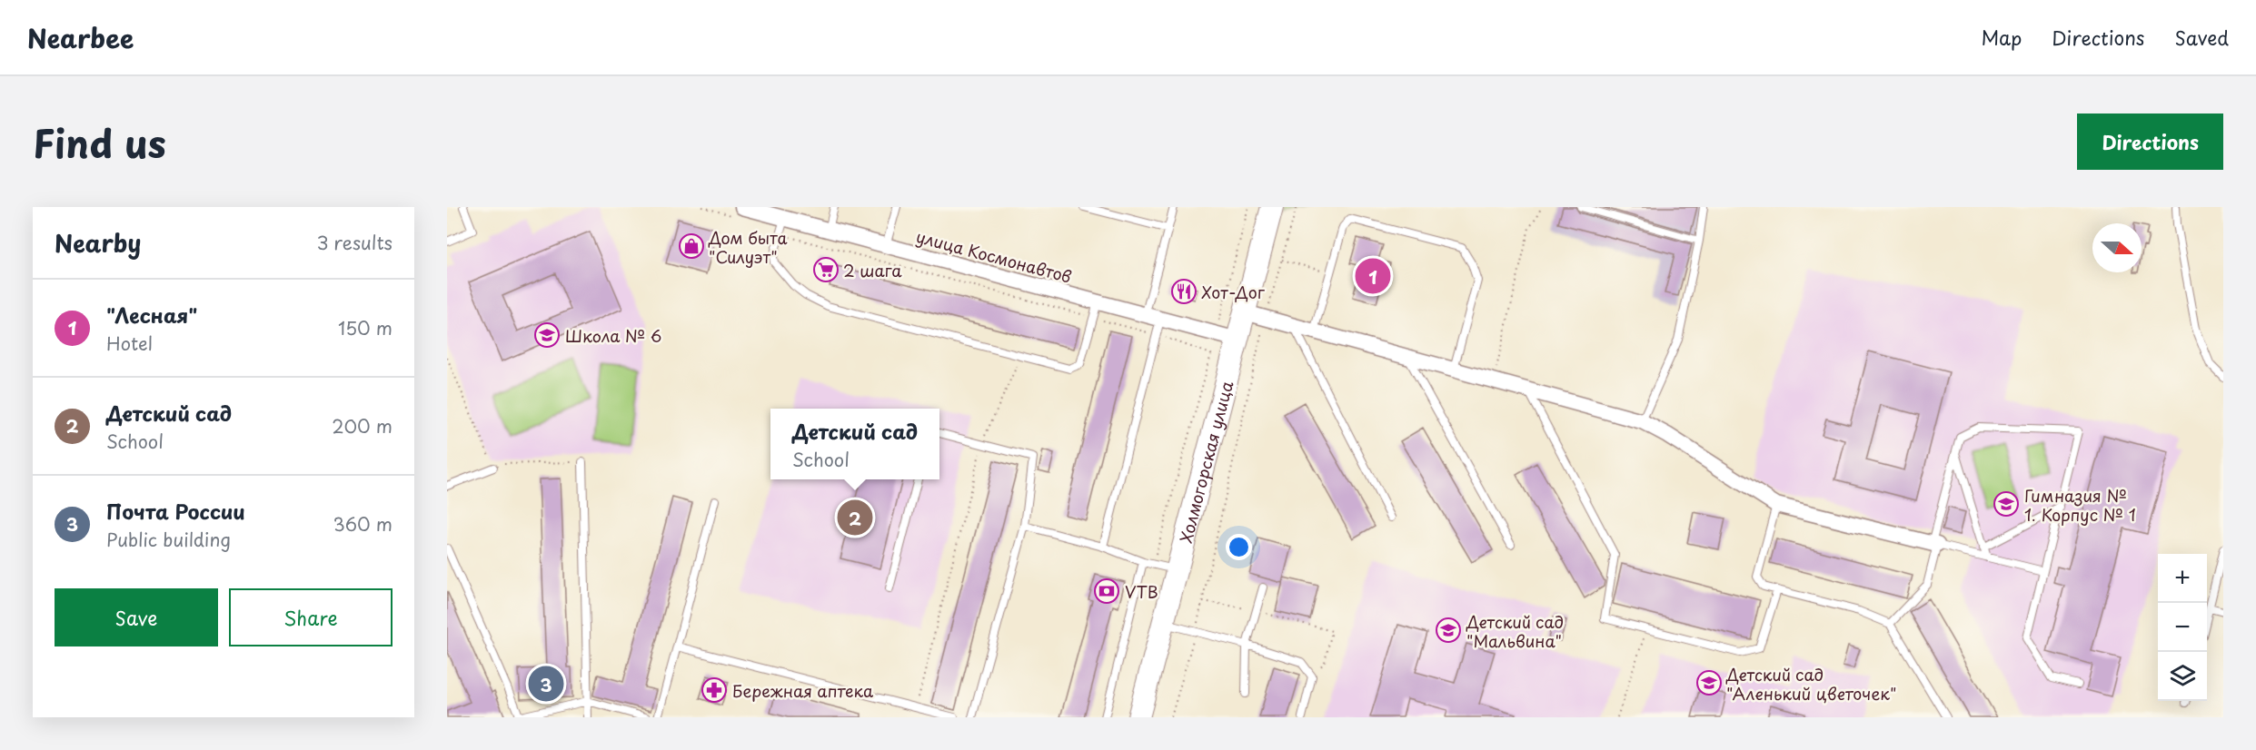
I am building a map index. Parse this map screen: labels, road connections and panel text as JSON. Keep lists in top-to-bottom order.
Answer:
{
  "streets": {
    "street": ["улица Космонавтов", "Холмогорская улица"]
  },
  "crossings": [
    ["улица Космонавтов", "Холмогорская улица"]
  ],
  "places": {
    "shop": ["Дом быта \"Силуэт\""],
    "supermarket": ["2 шага"],
    "restaurant": ["Хот-Дог"],
    "school or university": [
      "Школа № 6",
      "Гимназия № 1. Корпус № 1",
      "Детский сад \"Мальвина\"",
      "Детский сад \"Аленький цветочек\""
    ],
    "bank": ["VTB"],
    "pharmacy": ["Бережная аптека"]
  },
  "north": "right",
  "page": {
    "header": "Nearbee",
    "nav": ["Map", "Directions", "Saved"],
    "title": "Find us",
    "buttons": [
      "Directions",
      ["Save", "Share"]
    ],
    "heading": ["Nearby", "3 results"],
    "pins": ["1", "2", "3"],
    "list": [
      {
        "mark": "1",
        "name": "\"Лесная\"",
        "note": "Hotel",
        "value": "150 m"
      },
      {
        "mark": "2",
        "name": "Детский сад",
        "note": "School",
        "value": "200 m"
      },
      {
        "mark": "3",
        "name": "Почта России",
        "note": "Public building",
        "value": "360 m"
      }
    ],
    "popup": ["Детский сад", "School"],
    "map_buttons": ["+", "−"]
  }
}
